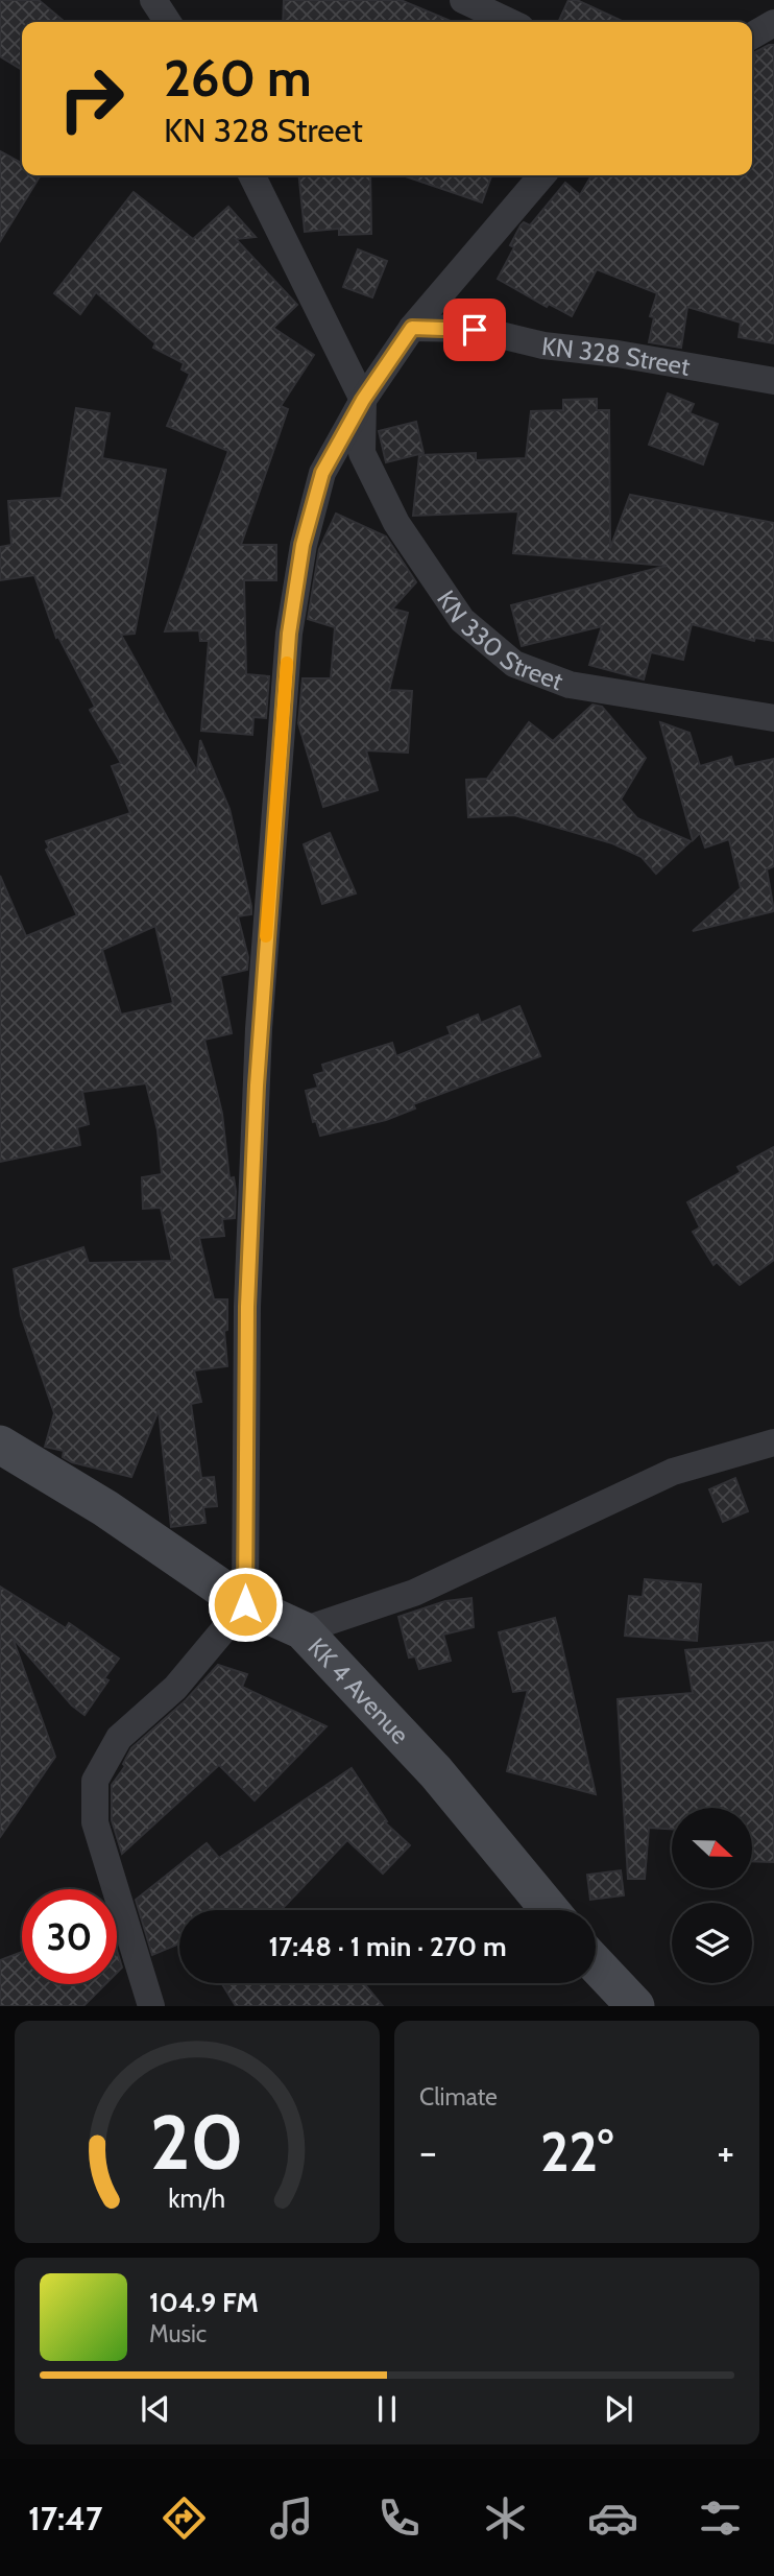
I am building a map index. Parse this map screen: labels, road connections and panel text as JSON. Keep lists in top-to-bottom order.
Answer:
{
  "streets": {
    "main road": ["KK 4 Avenue"],
    "street": ["KN 328 Street", "KN 330 Street"]
  },
  "north": "right",
  "page": {
    "turn": ["260 m", "KN 328 Street"],
    "limit": "30",
    "trip": "17:48 · 1 min · 270 m",
    "tile": "Climate",
    "heat": ["−", "22°", "+"],
    "song": ["104.9 FM", "Music"],
    "tabs": "17:47",
    "gauge": ["20", "km/h"]
  }
}
